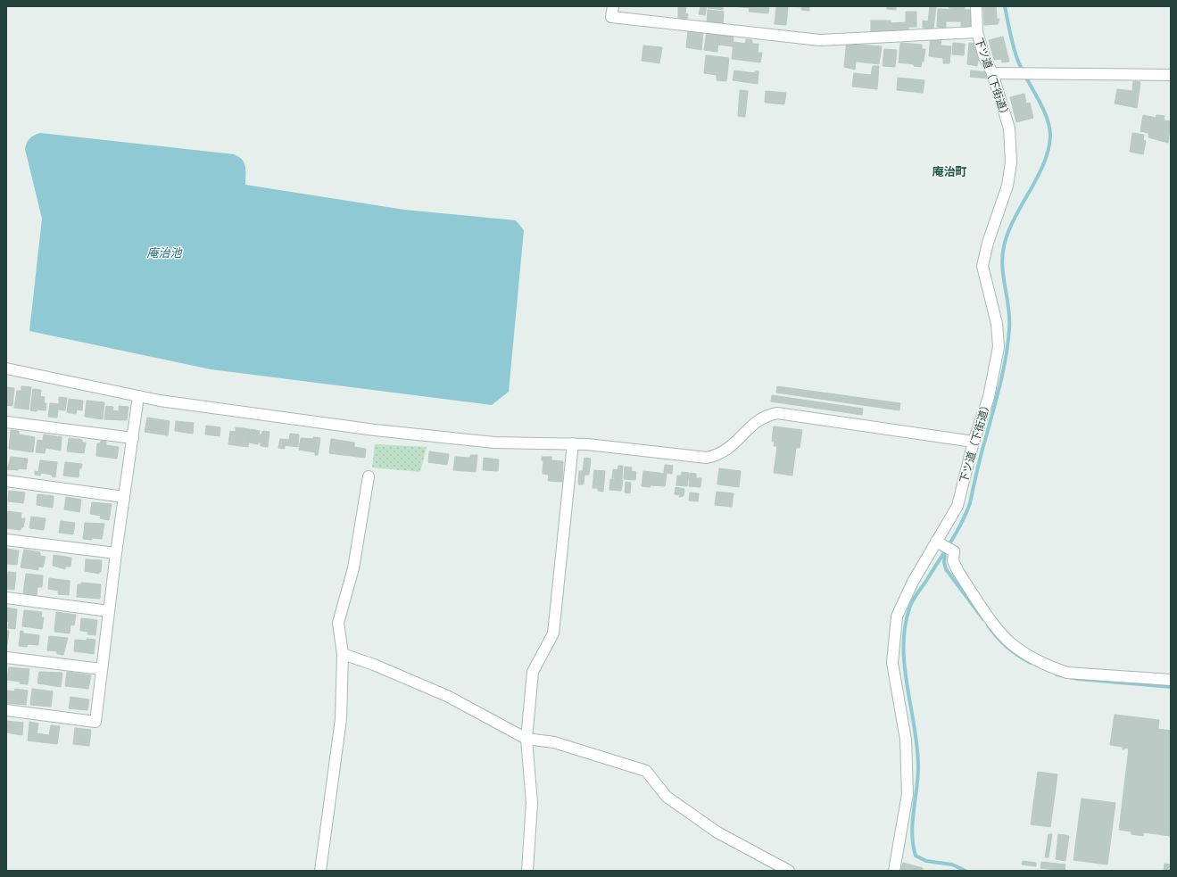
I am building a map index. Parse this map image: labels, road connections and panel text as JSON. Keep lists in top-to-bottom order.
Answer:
{
  "streets": {
    "street": ["下ツ道（下街道）"]
  },
  "districts": ["庵治町"],
  "water": ["庵治池"]
}
